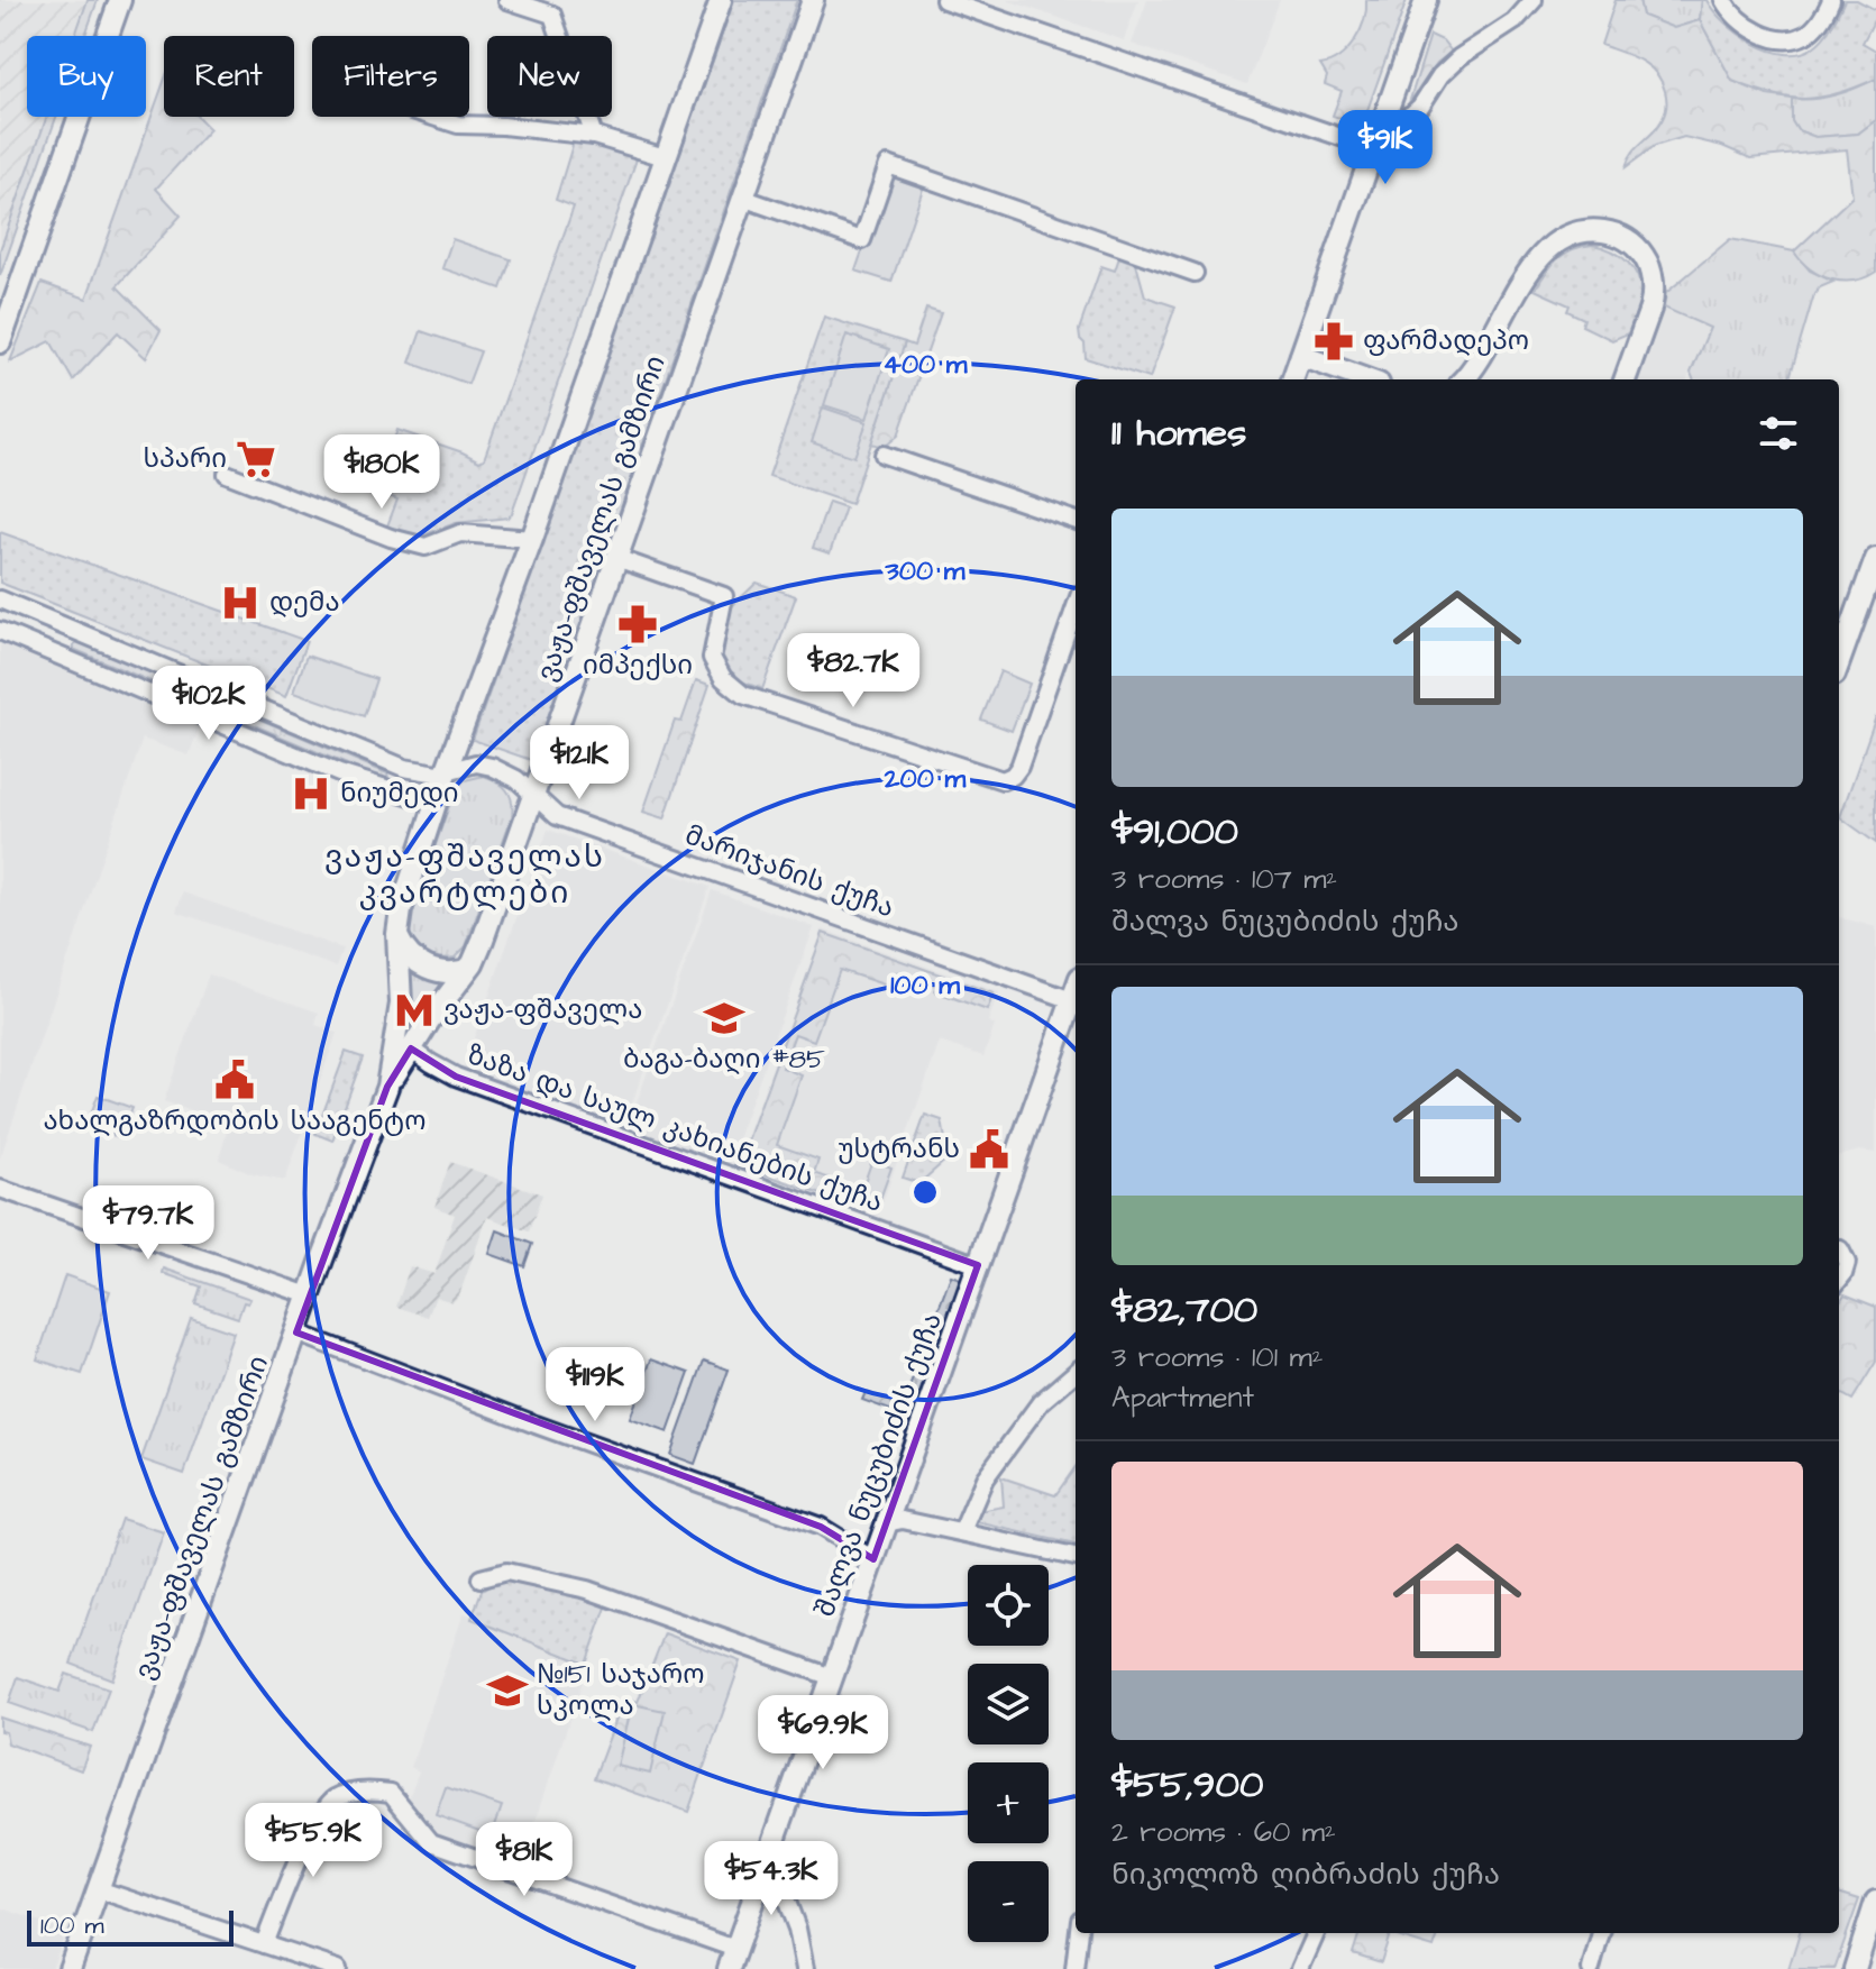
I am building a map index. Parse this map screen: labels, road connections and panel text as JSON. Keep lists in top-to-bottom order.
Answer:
{
  "streets": {
    "main road": ["ვაჟა-ფშაველას გამზირი", "შალვა ნუცუბიძის ქუჩა"],
    "street": ["მარიჯანის ქუჩა", "ზაზა და საულ კახიანების ქუჩა"]
  },
  "crossings": [
    ["ვაჟა-ფშაველას გამზირი", "მარიჯანის ქუჩა"],
    ["ვაჟა-ფშაველას გამზირი", "ზაზა და საულ კახიანების ქუჩა"],
    ["მარიჯანის ქუჩა", "შალვა ნუცუბიძის ქუჩა"],
    ["ზაზა და საულ კახიანების ქუჩა", "შალვა ნუცუბიძის ქუჩა"]
  ],
  "districts": ["ვაჟა-ფშაველას კვარტლები"],
  "places": {
    "pharmacy": ["ფარმადეპო", "იმპექსი"],
    "supermarket": ["სპარი"],
    "hospital": ["დემა", "ნიუმედი"],
    "metro station": ["ვაჟა-ფშაველა"],
    "school or university": ["ბაგა-ბაღი #85", "№151 საჯარო სკოლა"],
    "public building": ["ახალგაზრდობის სააგენტო", "უსტრანს"]
  },
  "scale_bar": "100 m",
  "page": {
    "chip": [
      "Buy",
      "Rent",
      "Filters",
      "New"
    ],
    "price": [
      "$91K",
      "$180K",
      "$82.7K",
      "$102K",
      "$121K",
      "$79.7K",
      "$119K",
      "$69.9K",
      "$55.9K",
      "$81K",
      "$54.3K"
    ],
    "heading": "11 homes",
    "list": [
      {
        "name": "$91,000",
        "note": "3 rooms · 107 m² · შალვა ნუცუბიძის ქუჩა"
      },
      {
        "name": "$82,700",
        "note": "3 rooms · 101 m² · Apartment"
      },
      {
        "name": "$55,900",
        "note": "2 rooms · 60 m² · ნიკოლოზ ღიბრაძის ქუჩა"
      }
    ],
    "map_buttons": ["+", "−"],
    "scale": "100 m"
  },
  "rings": [
    "400 m",
    "300 m",
    "200 m",
    "100 m"
  ]
}
